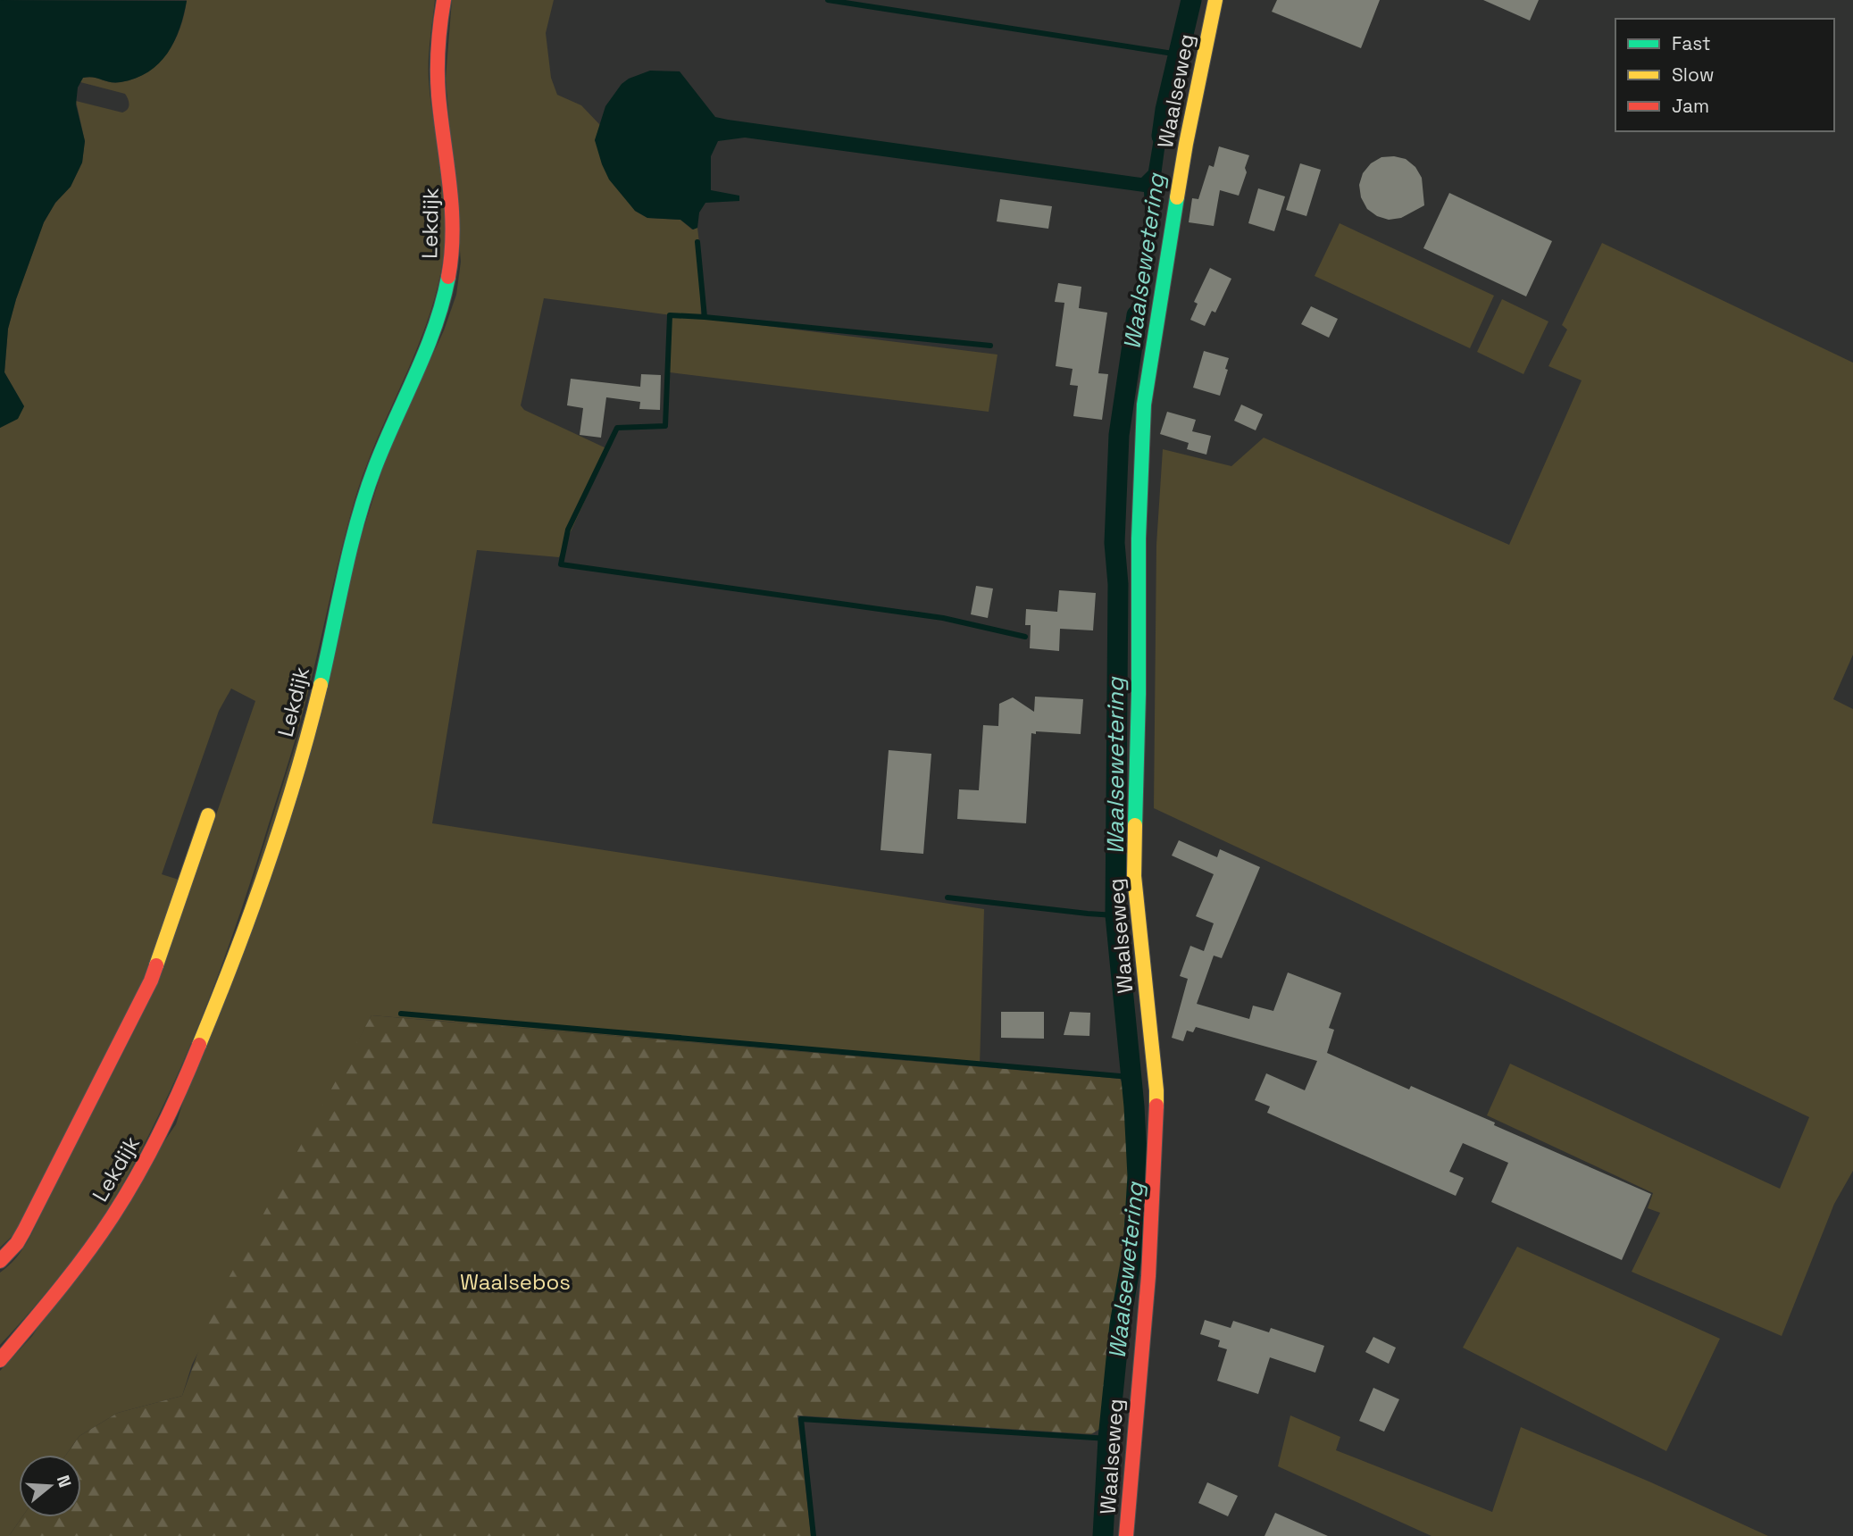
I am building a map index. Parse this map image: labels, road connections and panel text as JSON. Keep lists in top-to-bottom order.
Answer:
{
  "streets": {
    "street": ["Waalseweg", "Lekdijk"]
  },
  "water": ["Waalsewetering"],
  "parks": ["Waalsebos"],
  "legend": ["Fast", "Slow", "Jam"],
  "north": "right"
}
